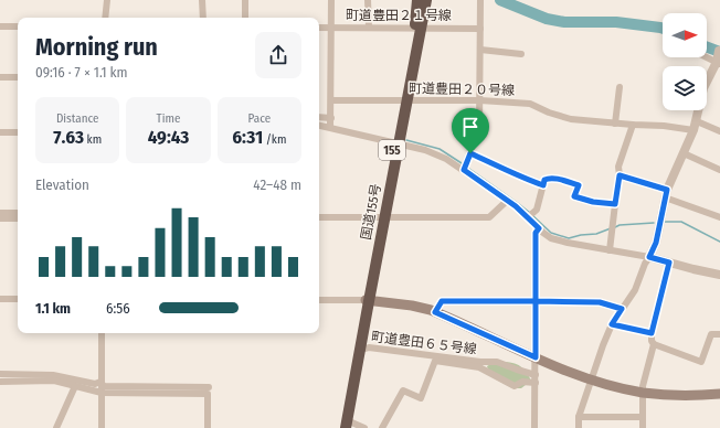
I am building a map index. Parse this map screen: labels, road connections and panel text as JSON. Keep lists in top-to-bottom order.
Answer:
{
  "streets": {
    "highway": ["155", "国道155号"],
    "street": ["町道豊田２１号線", "町道豊田２０号線", "町道豊田６５号線"]
  },
  "crossings": [
    ["町道豊田２１号線", "国道155号"],
    ["町道豊田２０号線", "国道155号"],
    ["国道155号", "町道豊田６５号線"]
  ],
  "north": "right",
  "page": {
    "heading": ["Morning run", "09:16 · 7 × 1.1 km"],
    "stats": [
      ["Distance", "7.63 km"],
      ["Time", "49:43"],
      ["Pace", "6:31 /km"]
    ],
    "chart": ["Elevation", "42–48 m"],
    "list": [
      {
        "name": "1.1 km",
        "note": "6:56"
      }
    ]
  }
}
